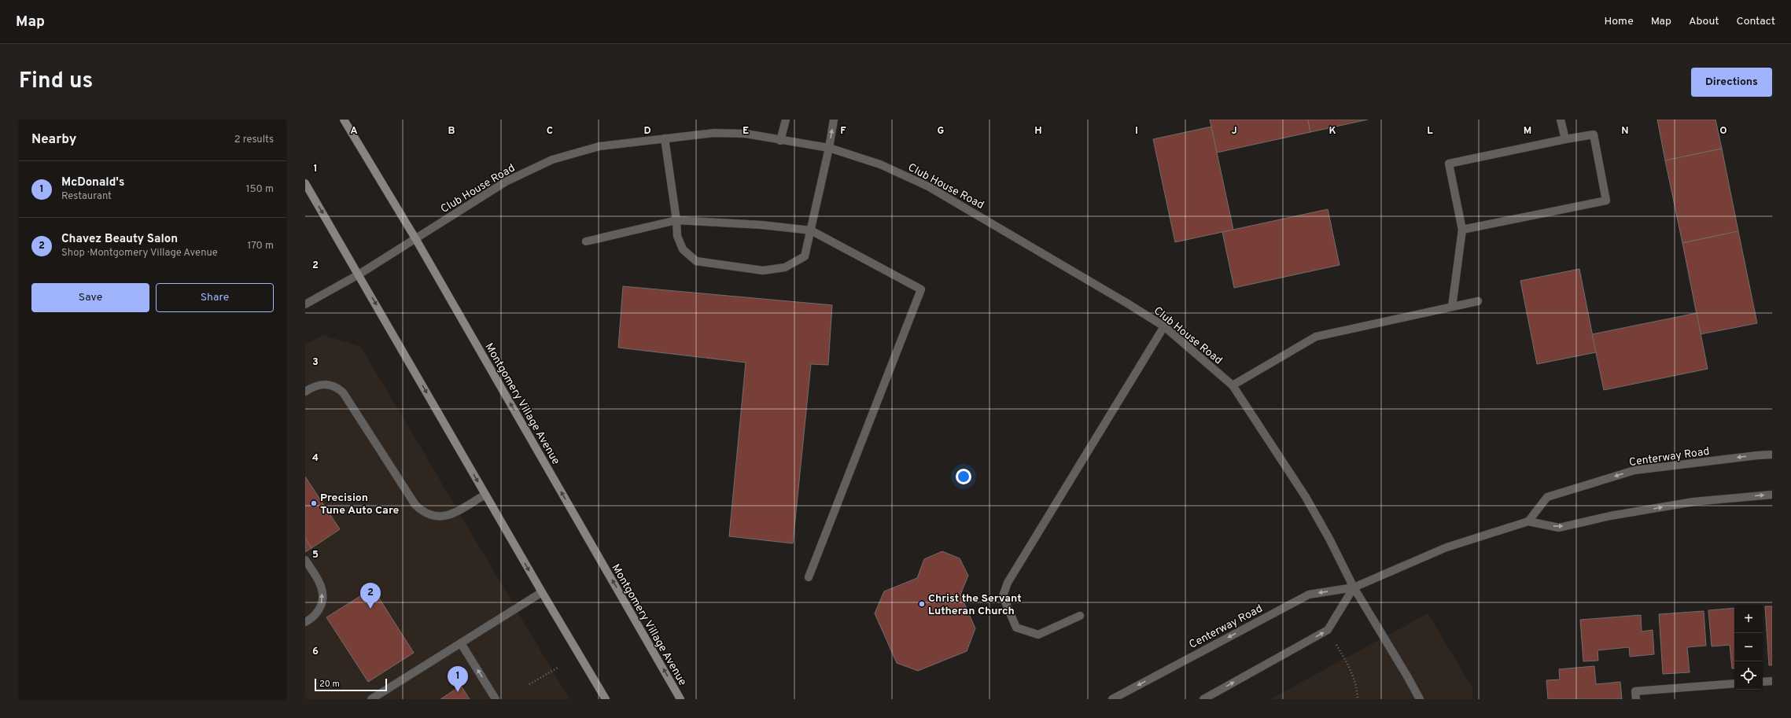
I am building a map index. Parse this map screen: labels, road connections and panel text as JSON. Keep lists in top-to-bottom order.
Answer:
{
  "streets": {
    "main road": ["Montgomery Village Avenue"],
    "street": ["Club House Road", "Centerway Road"]
  },
  "crossings": [
    ["Club House Road", "Montgomery Village Avenue"],
    ["Club House Road", "Centerway Road"]
  ],
  "places": ["Precision Tune Auto Care", "Christ the Servant Lutheran Church"],
  "scale_bar": "20 m",
  "page": {
    "header": "Map",
    "nav": [
      "Home",
      "Map",
      "About",
      "Contact"
    ],
    "title": "Find us",
    "buttons": [
      "Directions",
      ["Save", "Share"]
    ],
    "heading": ["Nearby", "2 results"],
    "list": [
      {
        "mark": "1",
        "name": "McDonald's",
        "note": "Restaurant",
        "value": "150 m"
      },
      {
        "mark": "2",
        "name": "Chavez Beauty Salon",
        "note": "Shop · Montgomery Village Avenue",
        "value": "170 m"
      }
    ],
    "pins": ["2", "1"],
    "map_buttons": ["+", "−"],
    "scale": "20 m"
  },
  "grid": {
    "columns": [
      "A",
      "B",
      "C",
      "D",
      "E",
      "F",
      "G",
      "H",
      "I",
      "J",
      "K",
      "L",
      "M",
      "N",
      "O"
    ],
    "rows": [
      "1",
      "2",
      "3",
      "4",
      "5",
      "6"
    ]
  }
}
